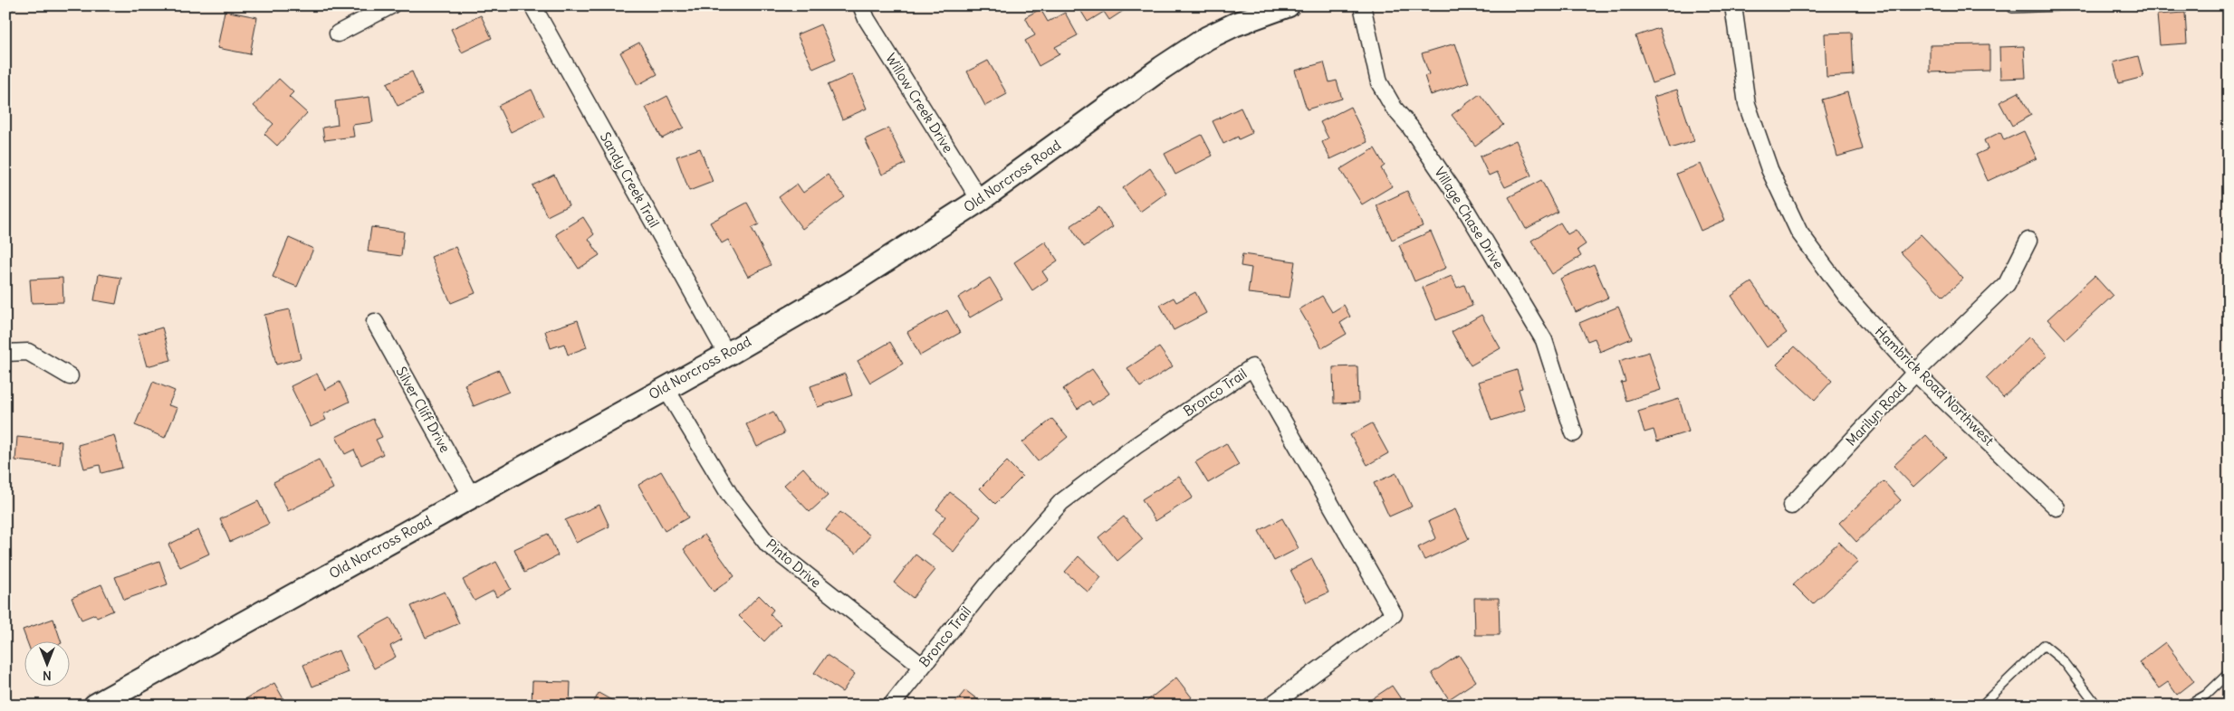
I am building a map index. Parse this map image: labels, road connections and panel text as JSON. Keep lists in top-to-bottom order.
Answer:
{
  "streets": {
    "street": [
      "Willow Creek Drive",
      "Old Norcross Road",
      "Sandy Creek Trail",
      "Village Chase Drive",
      "Hambrick Road Northwest",
      "Bronco Trail",
      "Silver Cliff Drive",
      "Marilyn Road",
      "Pinto Drive"
    ]
  },
  "crossings": [
    ["Willow Creek Drive", "Old Norcross Road"],
    ["Old Norcross Road", "Sandy Creek Trail"],
    ["Old Norcross Road", "Silver Cliff Drive"],
    ["Old Norcross Road", "Pinto Drive"],
    ["Hambrick Road Northwest", "Marilyn Road"],
    ["Bronco Trail", "Pinto Drive"]
  ],
  "north": "bottom"
}
